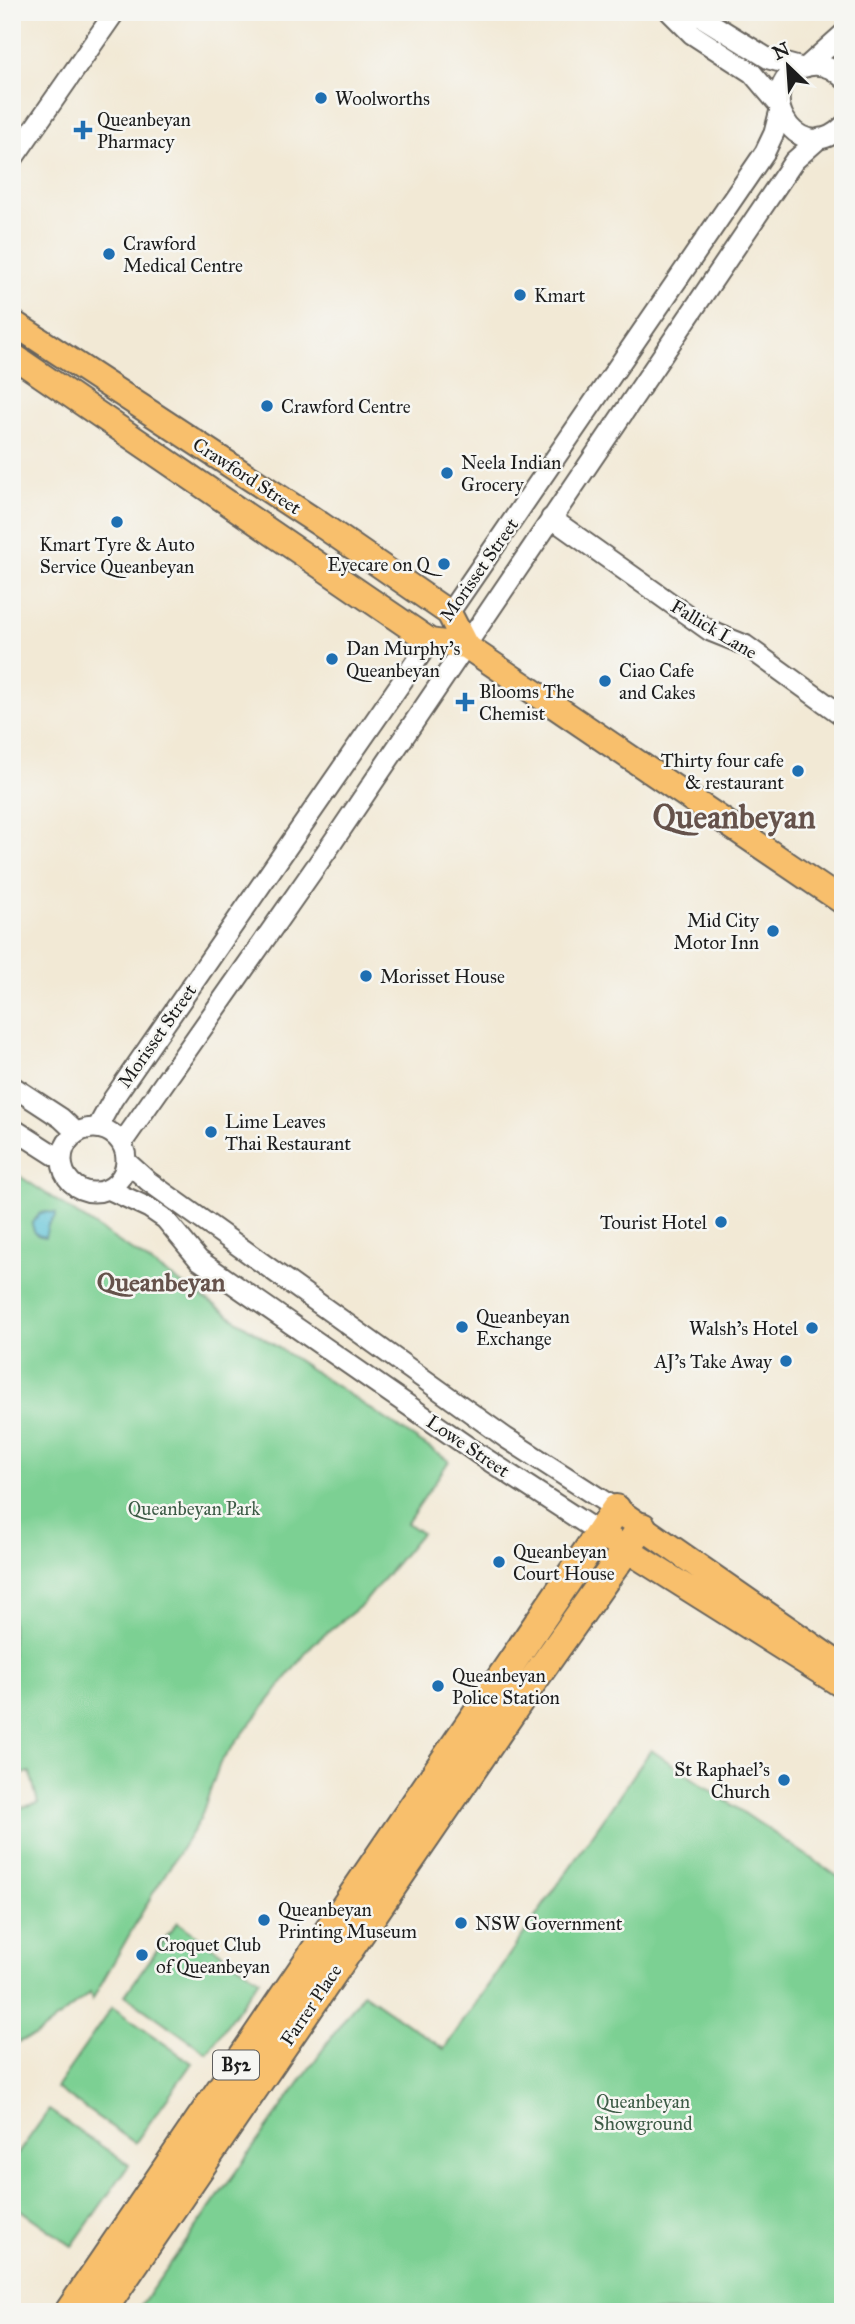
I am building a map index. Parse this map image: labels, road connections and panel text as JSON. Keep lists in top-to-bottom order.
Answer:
{
  "streets": {
    "highway": ["Farrer Place", "B52"],
    "main road": ["Crawford Street", "Morisset Street", "Lowe Street"],
    "street": ["Fallick Lane"]
  },
  "crossings": [
    ["Crawford Street", "Morisset Street"],
    ["Morisset Street", "Fallick Lane"],
    ["Morisset Street", "Lowe Street"],
    ["Lowe Street", "Farrer Place"],
    ["Lowe Street", "B52"],
    ["Farrer Place", "B52"]
  ],
  "districts": ["Queanbeyan", "Queanbeyan"],
  "parks": ["Queanbeyan Park", "Queanbeyan Showground"],
  "places": {
    "other": [
      "Woolworths",
      "Crawford Medical Centre",
      "Kmart",
      "Crawford Centre",
      "Neela Indian Grocery",
      "Kmart Tyre & Auto Service Queanbeyan",
      "Eyecare on Q",
      "Dan Murphy's Queanbeyan",
      "Ciao Cafe and Cakes",
      "Thirty four cafe & restaurant",
      "Mid City Motor Inn",
      "Morisset House",
      "Lime Leaves Thai Restaurant",
      "Tourist Hotel",
      "Queanbeyan Exchange",
      "Walsh's Hotel",
      "AJ's Take Away",
      "Queanbeyan Court House",
      "Queanbeyan Police Station",
      "St Raphael’s Church",
      "Queanbeyan Printing Museum",
      "NSW Government",
      "Croquet Club of Queanbeyan"
    ],
    "health": ["Queanbeyan Pharmacy", "Blooms The Chemist"]
  },
  "north": "top left"
}
